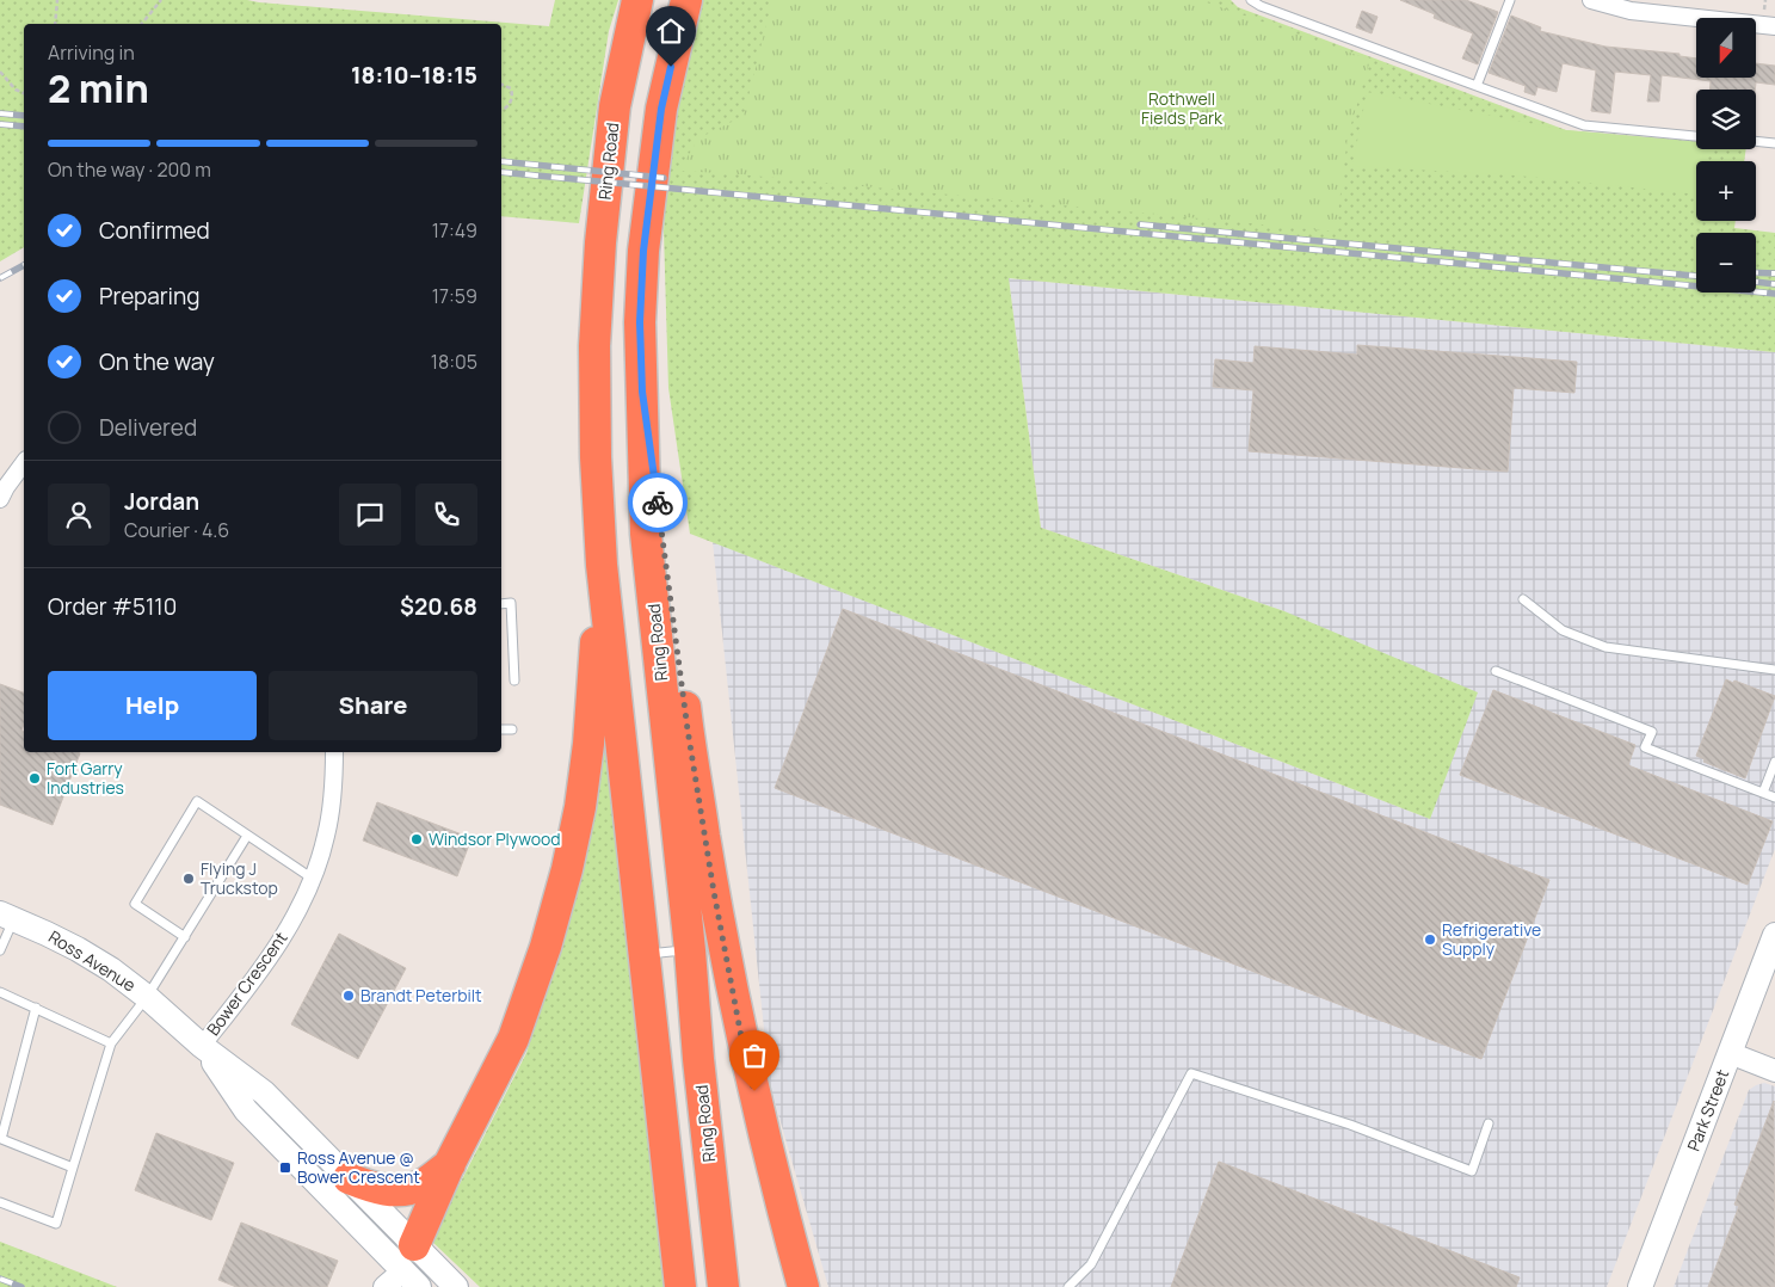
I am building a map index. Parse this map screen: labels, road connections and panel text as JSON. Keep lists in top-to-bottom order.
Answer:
{
  "streets": {
    "highway": ["Ring Road"],
    "main road": ["Ross Avenue", "Park Street"],
    "street": ["Bower Crescent"]
  },
  "crossings": [
    ["Ross Avenue", "Bower Crescent"]
  ],
  "parks": ["Rothwell Fields Park"],
  "places": {
    "other": [
      "Fort Garry Industries",
      "Windsor Plywood",
      "Flying J Truckstop",
      "Refrigerative Supply",
      "Brandt Peterbilt"
    ],
    "transit": ["Ross Avenue @ Bower Crescent"]
  },
  "north": "bottom",
  "page": {
    "map_buttons": ["+", "−"],
    "heading": ["2 min", "Arriving in", "18:10–18:15"],
    "panel": [
      "Jordan",
      "Courier · 4.6",
      "Order #5110",
      "$20.68"
    ],
    "bar": "On the way · 200 m",
    "list": [
      ["Confirmed", "17:49"],
      ["Preparing", "17:59"],
      ["On the way", "18:05"],
      "Delivered"
    ],
    "buttons": ["Help", "Share"]
  }
}
